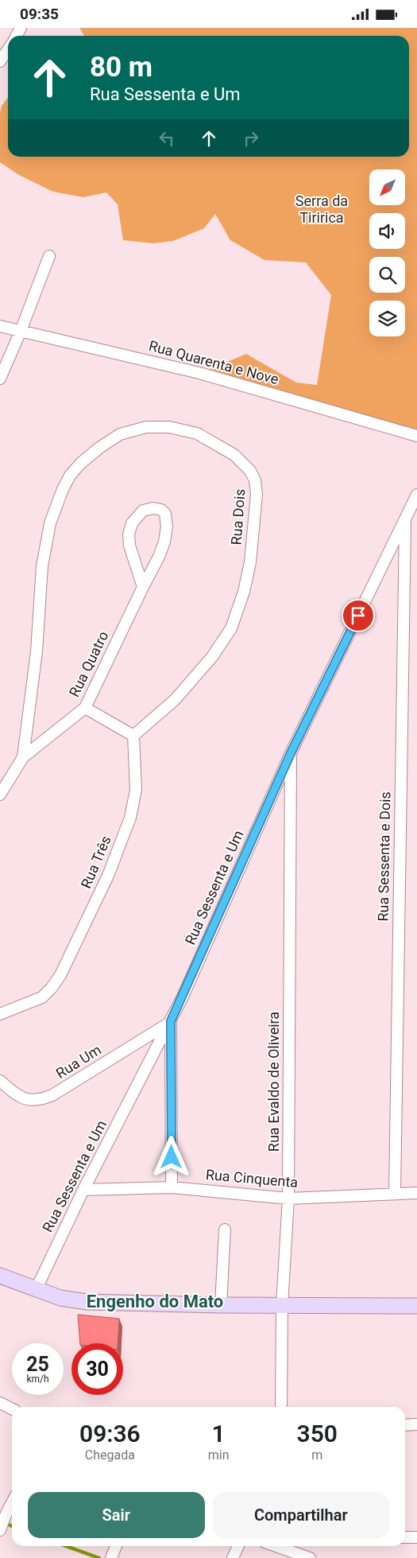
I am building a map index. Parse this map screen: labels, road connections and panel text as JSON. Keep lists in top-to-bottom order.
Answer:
{
  "streets": {
    "street": [
      "Rua Quarenta e Nove",
      "Rua Dois",
      "Rua Quatro",
      "Rua Sessenta e Dois",
      "Rua Três",
      "Rua Sessenta e Um",
      "Rua Um",
      "Rua Evaldo de Oliveira",
      "Rua Cinquenta"
    ]
  },
  "crossings": [
    ["Rua Dois", "Rua Quatro"],
    ["Rua Dois", "Rua Três"],
    ["Rua Sessenta e Dois", "Rua Sessenta e Um"],
    ["Rua Sessenta e Dois", "Rua Cinquenta"],
    ["Rua Sessenta e Um", "Rua Um"],
    ["Rua Sessenta e Um", "Rua Evaldo de Oliveira"],
    ["Rua Sessenta e Um", "Rua Cinquenta"],
    ["Rua Evaldo de Oliveira", "Rua Cinquenta"]
  ],
  "districts": ["Engenho do Mato"],
  "parks": ["Serra da Tiririca"],
  "north": "bottom left",
  "page": {
    "status": "09:35",
    "turn": ["80 m", "Rua Sessenta e Um"],
    "speed": "25 km/h",
    "limit": "30",
    "eta": [
      "09:36",
      "Chegada",
      "1",
      "min",
      "350",
      "m"
    ],
    "buttons": ["Sair", "Compartilhar"]
  }
}
